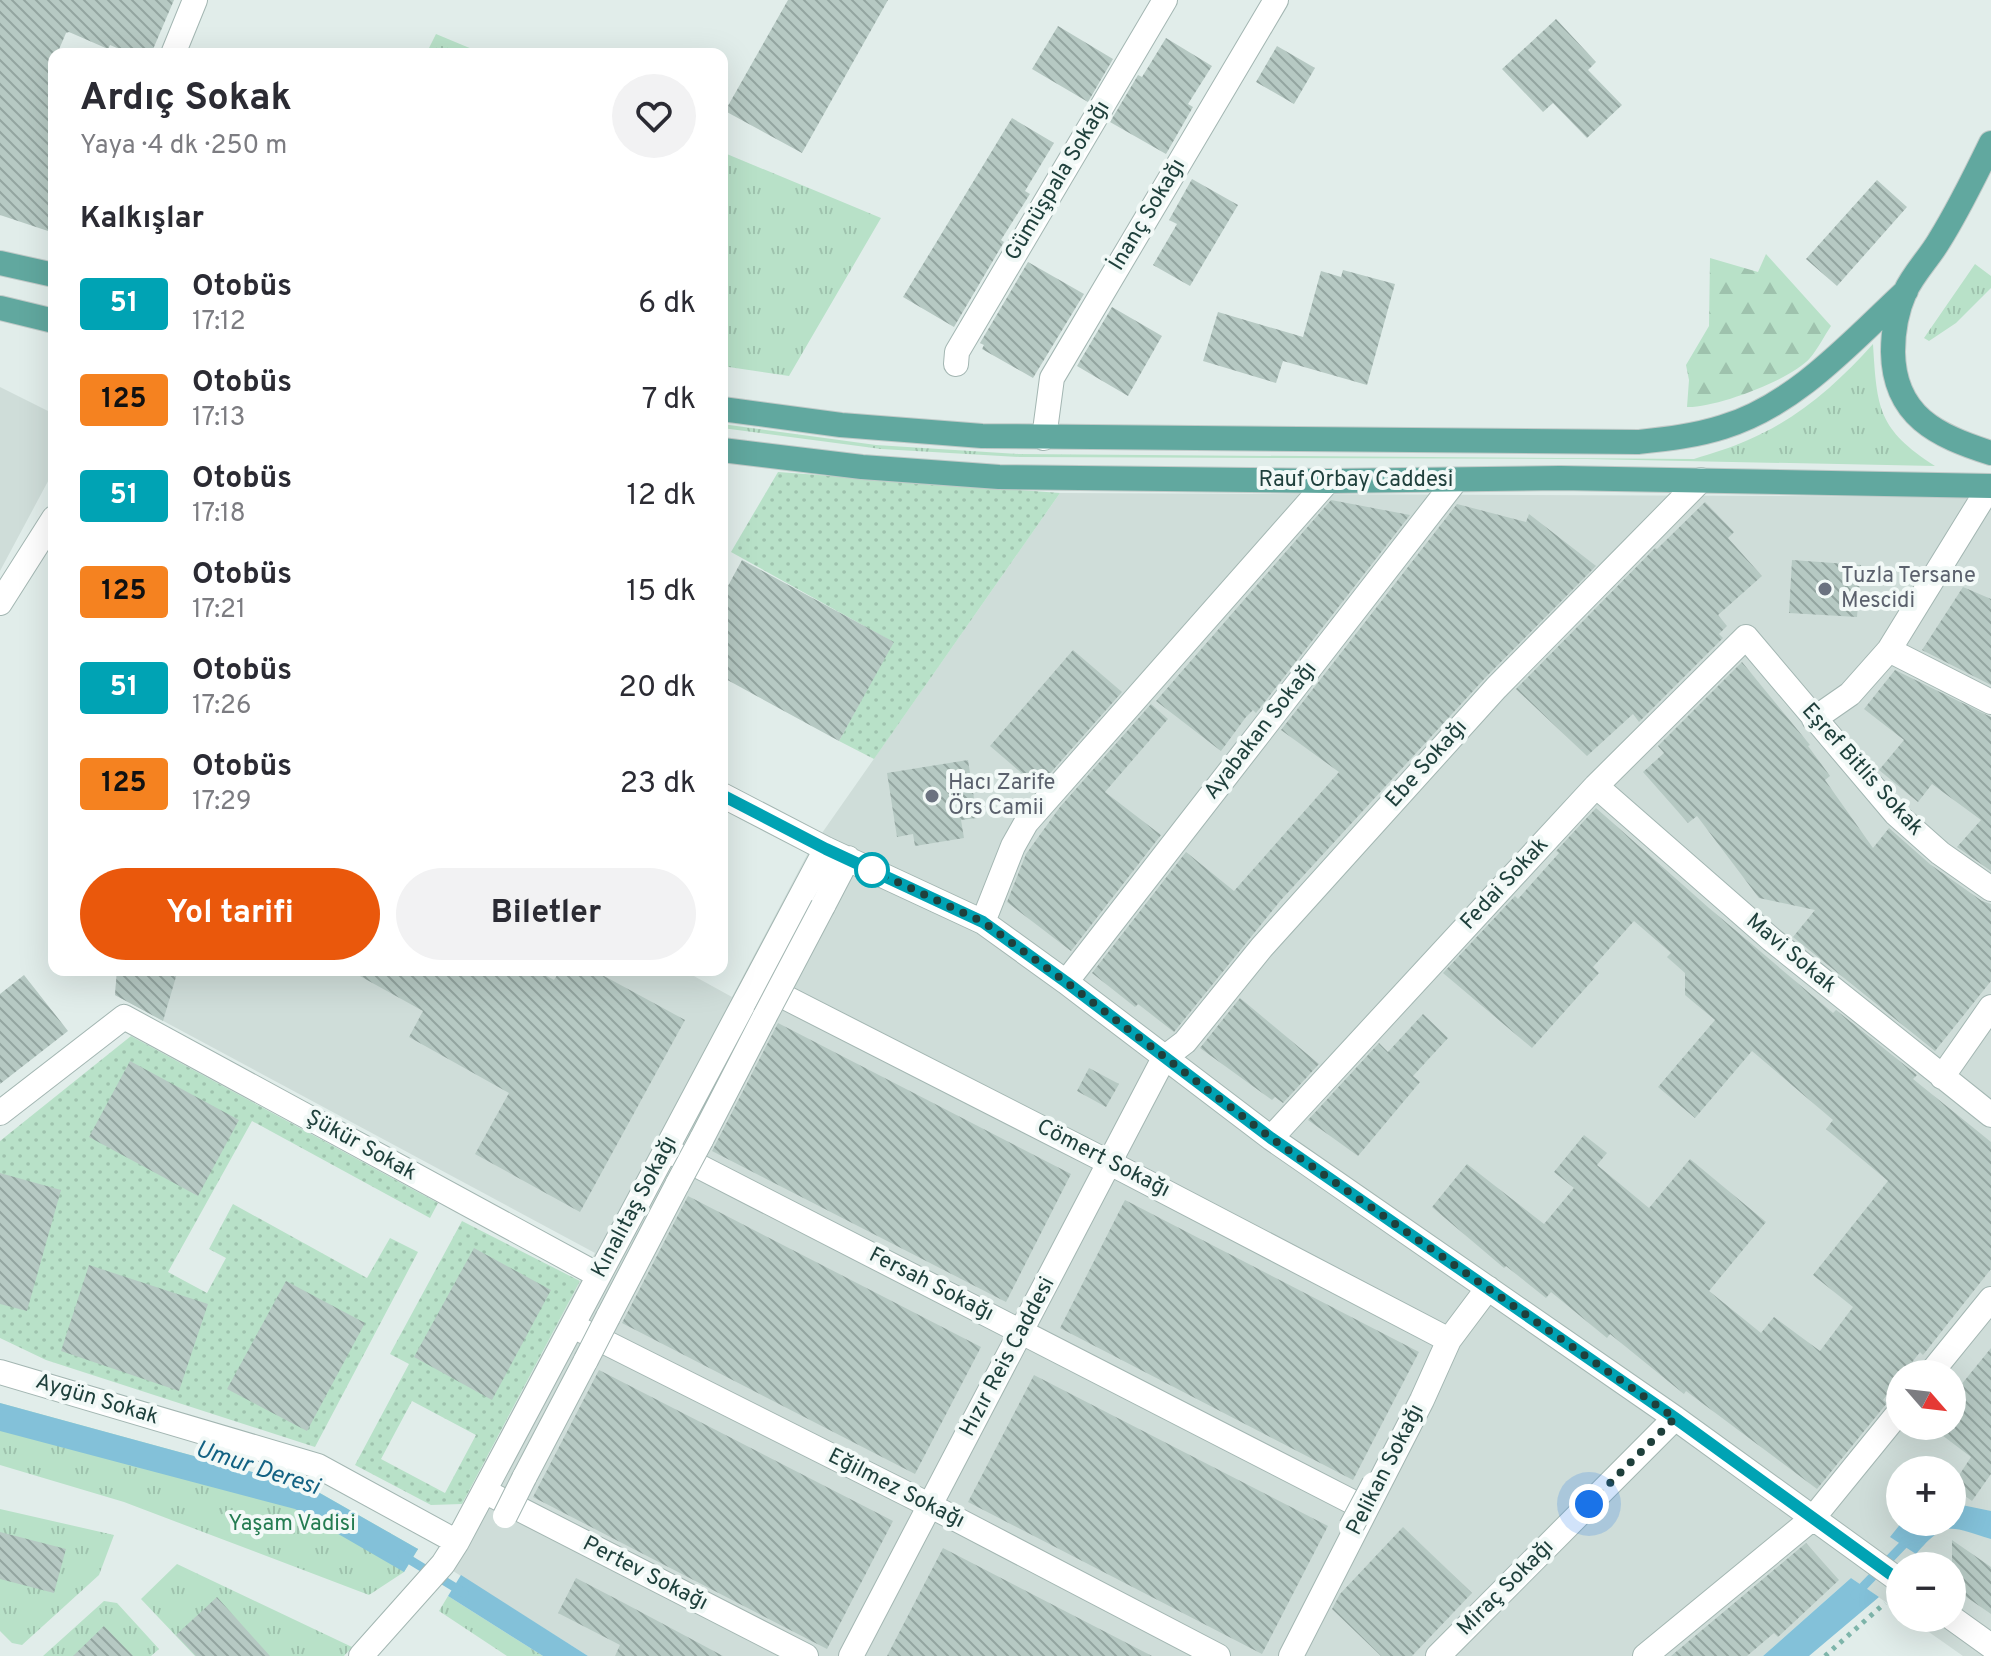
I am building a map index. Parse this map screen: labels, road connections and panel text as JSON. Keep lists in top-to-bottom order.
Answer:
{
  "streets": {
    "main road": ["Rauf Orbay Caddesi"],
    "street": [
      "Gümüşpala Sokağı",
      "İnanç Sokağı",
      "Ayabakan Sokağı",
      "Ebe Sokağı",
      "Eşref Bitlis Sokak",
      "Fedai Sokak",
      "Mavi Sokak",
      "Şükür Sokak",
      "Cömert Sokağı",
      "Kınalıtaş Sokağı",
      "Fersah Sokağı",
      "Hızır Reis Caddesi",
      "Aygün Sokak",
      "Pelikan Sokağı",
      "Eğilmez Sokağı",
      "Pertev Sokağı",
      "Miraç Sokağı"
    ]
  },
  "crossings": [
    ["İnanç Sokağı", "Rauf Orbay Caddesi"],
    ["Rauf Orbay Caddesi", "Ayabakan Sokağı"],
    ["Rauf Orbay Caddesi", "Ebe Sokağı"],
    ["Ebe Sokağı", "Hızır Reis Caddesi"],
    ["Eşref Bitlis Sokak", "Fedai Sokak"],
    ["Fedai Sokak", "Mavi Sokak"],
    ["Şükür Sokak", "Kınalıtaş Sokağı"],
    ["Cömert Sokağı", "Kınalıtaş Sokağı"],
    ["Cömert Sokağı", "Hızır Reis Caddesi"],
    ["Cömert Sokağı", "Pelikan Sokağı"],
    ["Kınalıtaş Sokağı", "Fersah Sokağı"],
    ["Kınalıtaş Sokağı", "Aygün Sokak"],
    ["Kınalıtaş Sokağı", "Eğilmez Sokağı"],
    ["Kınalıtaş Sokağı", "Pertev Sokağı"],
    ["Fersah Sokağı", "Hızır Reis Caddesi"],
    ["Fersah Sokağı", "Pelikan Sokağı"],
    ["Hızır Reis Caddesi", "Eğilmez Sokağı"]
  ],
  "water": ["Umur Deresi"],
  "parks": ["Yaşam Vadisi"],
  "places": ["Tuzla Tersane Mescidi", "Hacı Zarife Örs Camii"],
  "lines": ["bus line 51"],
  "north": "bottom right",
  "page": {
    "heading": [
      ["Ardıç Sokak", "Yaya · 4 dk · 250 m"],
      "Kalkışlar"
    ],
    "list": [
      {
        "mark": "51",
        "name": "Otobüs",
        "note": "17:12",
        "value": "6 dk"
      },
      {
        "mark": "125",
        "name": "Otobüs",
        "note": "17:13",
        "value": "7 dk"
      },
      {
        "mark": "51",
        "name": "Otobüs",
        "note": "17:18",
        "value": "12 dk"
      },
      {
        "mark": "125",
        "name": "Otobüs",
        "note": "17:21",
        "value": "15 dk"
      },
      {
        "mark": "51",
        "name": "Otobüs",
        "note": "17:26",
        "value": "20 dk"
      },
      {
        "mark": "125",
        "name": "Otobüs",
        "note": "17:29",
        "value": "23 dk"
      }
    ],
    "buttons": ["Yol tarifi", "Biletler"],
    "map_buttons": ["+", "−"]
  }
}
